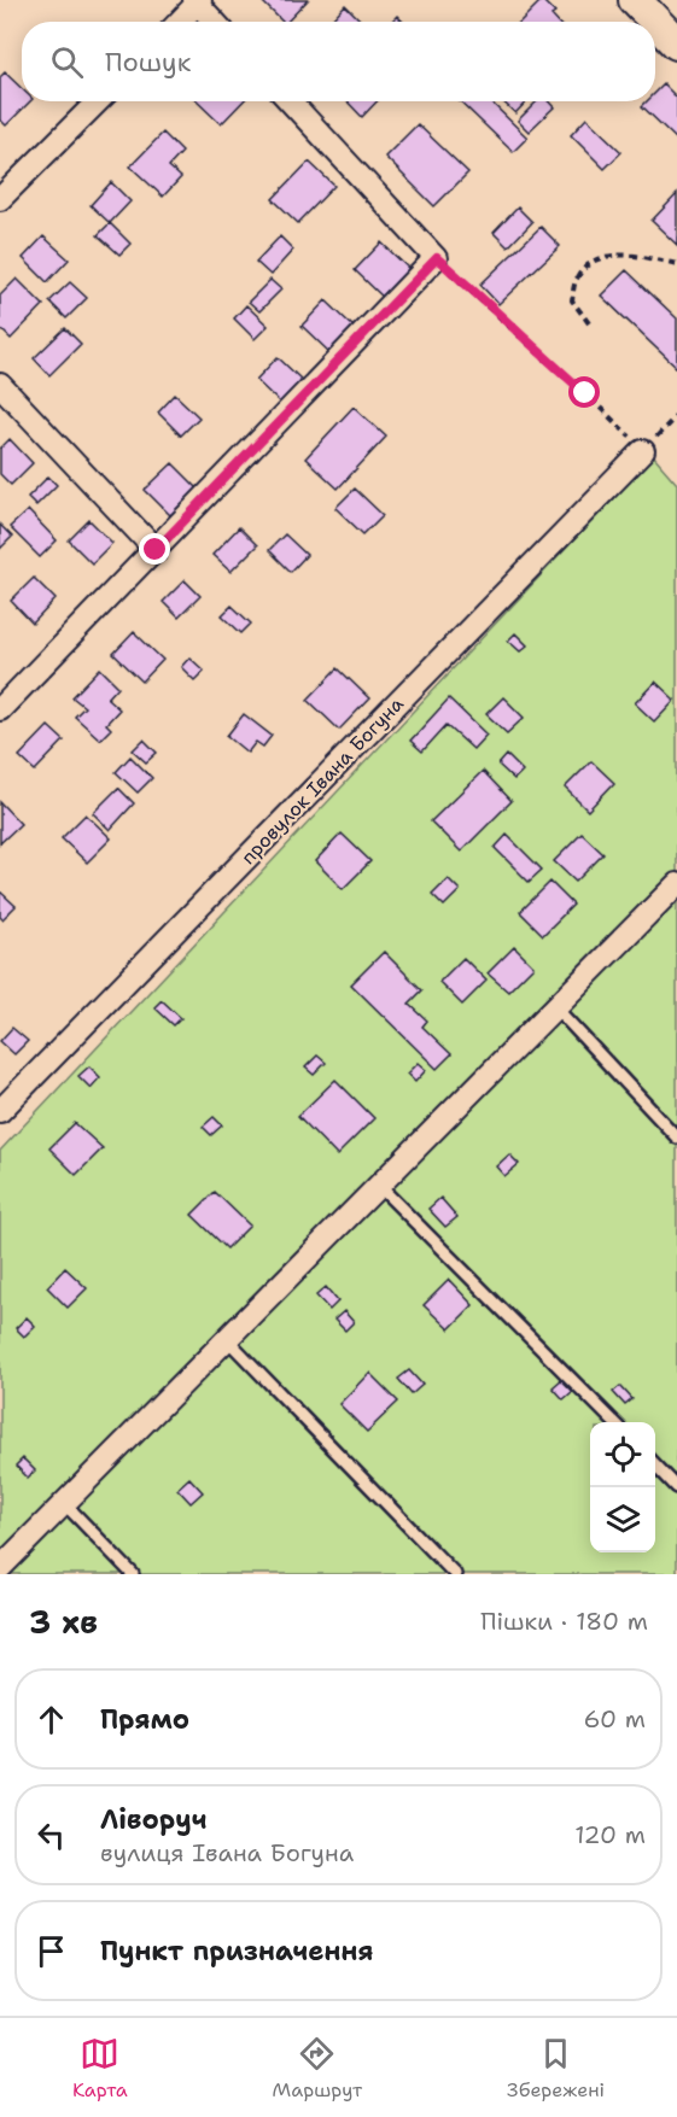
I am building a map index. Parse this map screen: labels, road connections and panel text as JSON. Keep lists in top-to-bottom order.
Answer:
{
  "streets": {
    "street": ["провулок Івана Богуна"]
  },
  "page": {
    "search": "Пошук",
    "heading": ["3 хв", "Пішки · 180 m"],
    "list": [
      ["Прямо", "60 m"],
      ["Ліворуч", "вулиця Івана Богуна", "120 m"],
      "Пункт призначення"
    ],
    "nav": ["Карта", "Маршрут", "Збережені"]
  }
}
